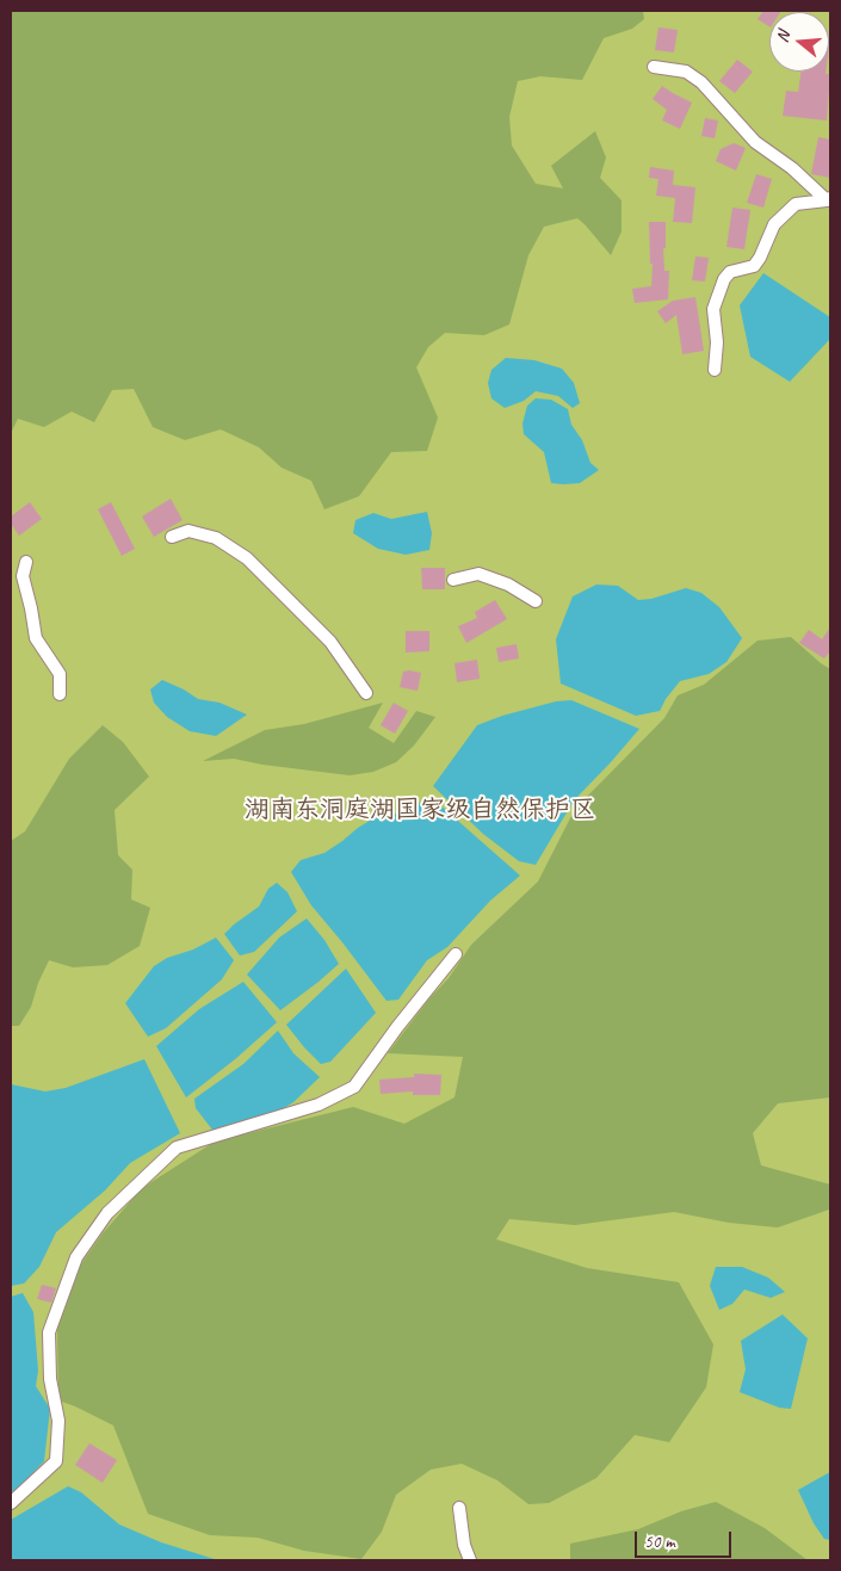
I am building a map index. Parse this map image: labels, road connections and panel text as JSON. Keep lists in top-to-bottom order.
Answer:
{
  "parks": ["湖南东洞庭湖国家级自然保护区"],
  "scale_bar": "50 m",
  "north": "left"
}
